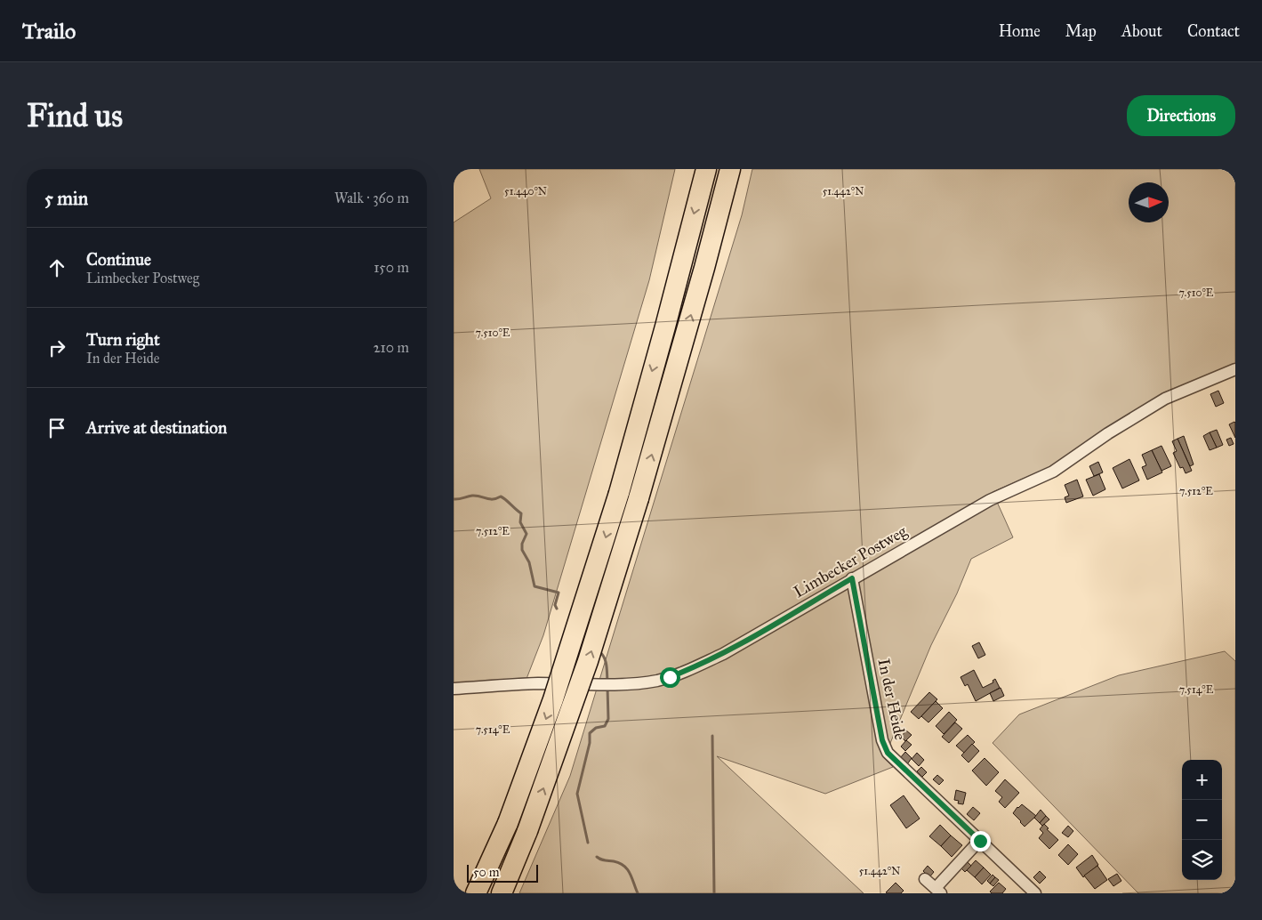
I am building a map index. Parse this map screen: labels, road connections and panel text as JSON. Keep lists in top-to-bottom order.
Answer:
{
  "streets": {
    "street": ["Limbecker Postweg", "In der Heide"]
  },
  "crossings": [
    ["Limbecker Postweg", "In der Heide"]
  ],
  "scale_bar": "50 m",
  "north": "right",
  "page": {
    "header": "Trailo",
    "nav": [
      "Home",
      "Map",
      "About",
      "Contact"
    ],
    "buttons": "Directions",
    "title": "Find us",
    "heading": ["5 min", "Walk · 360 m"],
    "list": [
      ["Continue", "Limbecker Postweg", "150 m"],
      ["Turn right", "In der Heide", "210 m"],
      "Arrive at destination"
    ],
    "map_buttons": ["+", "−"],
    "scale": "50 m"
  },
  "coordinates": [
    "51.440°N",
    "51.442°N",
    "7.510°E",
    "7.512°E",
    "7.514°E"
  ]
}
